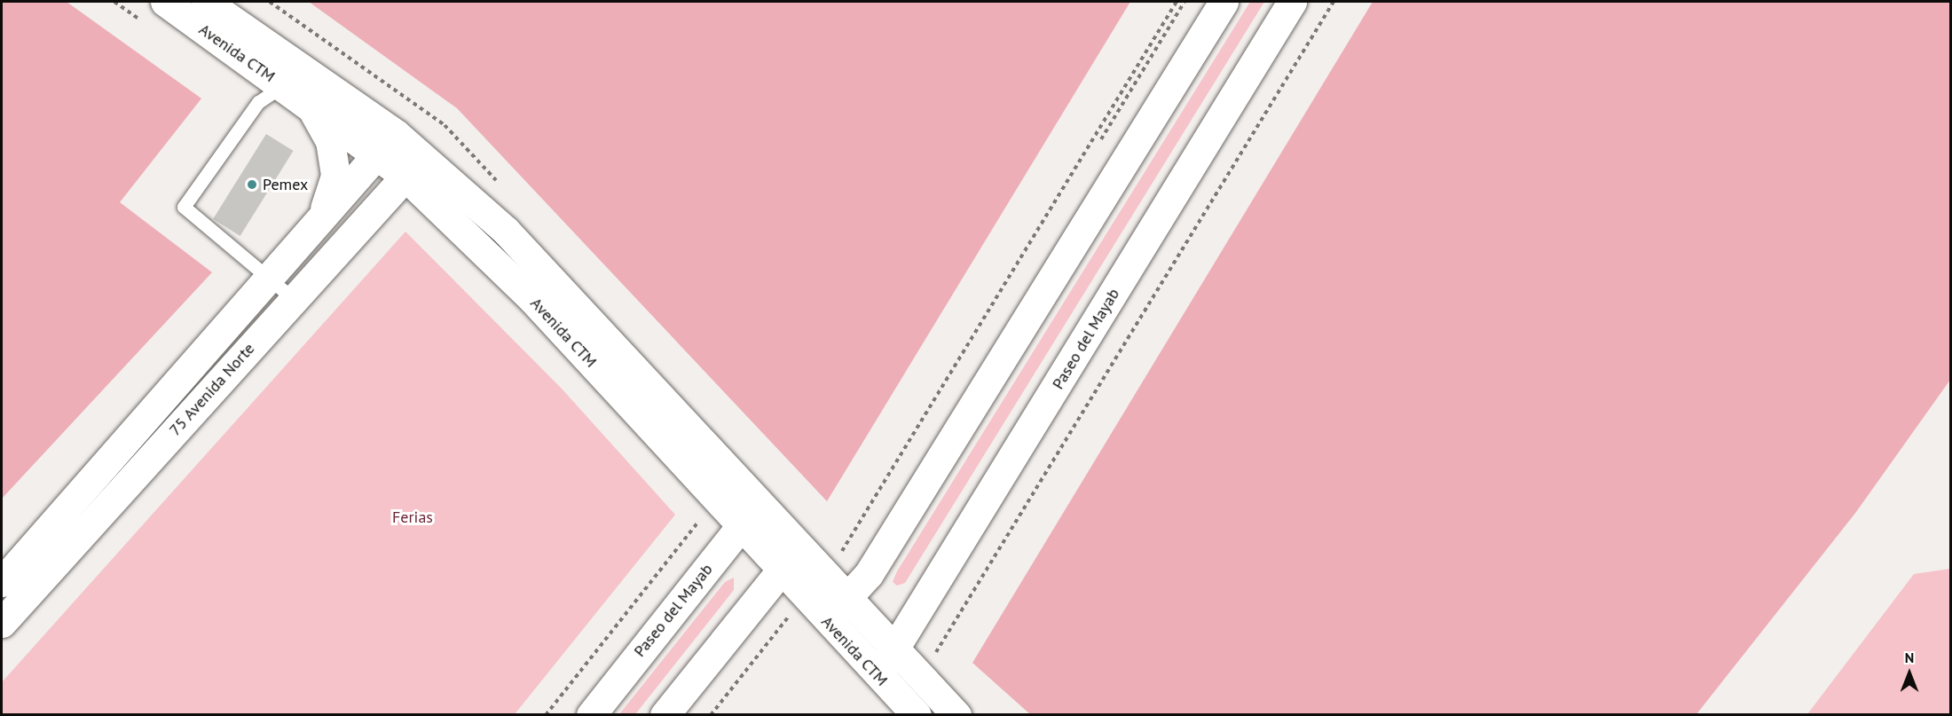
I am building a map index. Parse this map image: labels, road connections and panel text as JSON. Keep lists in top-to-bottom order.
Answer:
{
  "streets": {
    "main road": ["Avenida CTM", "Paseo del Mayab", "75 Avenida Norte"]
  },
  "crossings": [
    ["Avenida CTM", "Paseo del Mayab"],
    ["Avenida CTM", "75 Avenida Norte"]
  ],
  "parks": ["Ferias"],
  "places": ["Pemex"],
  "north": "top"
}
